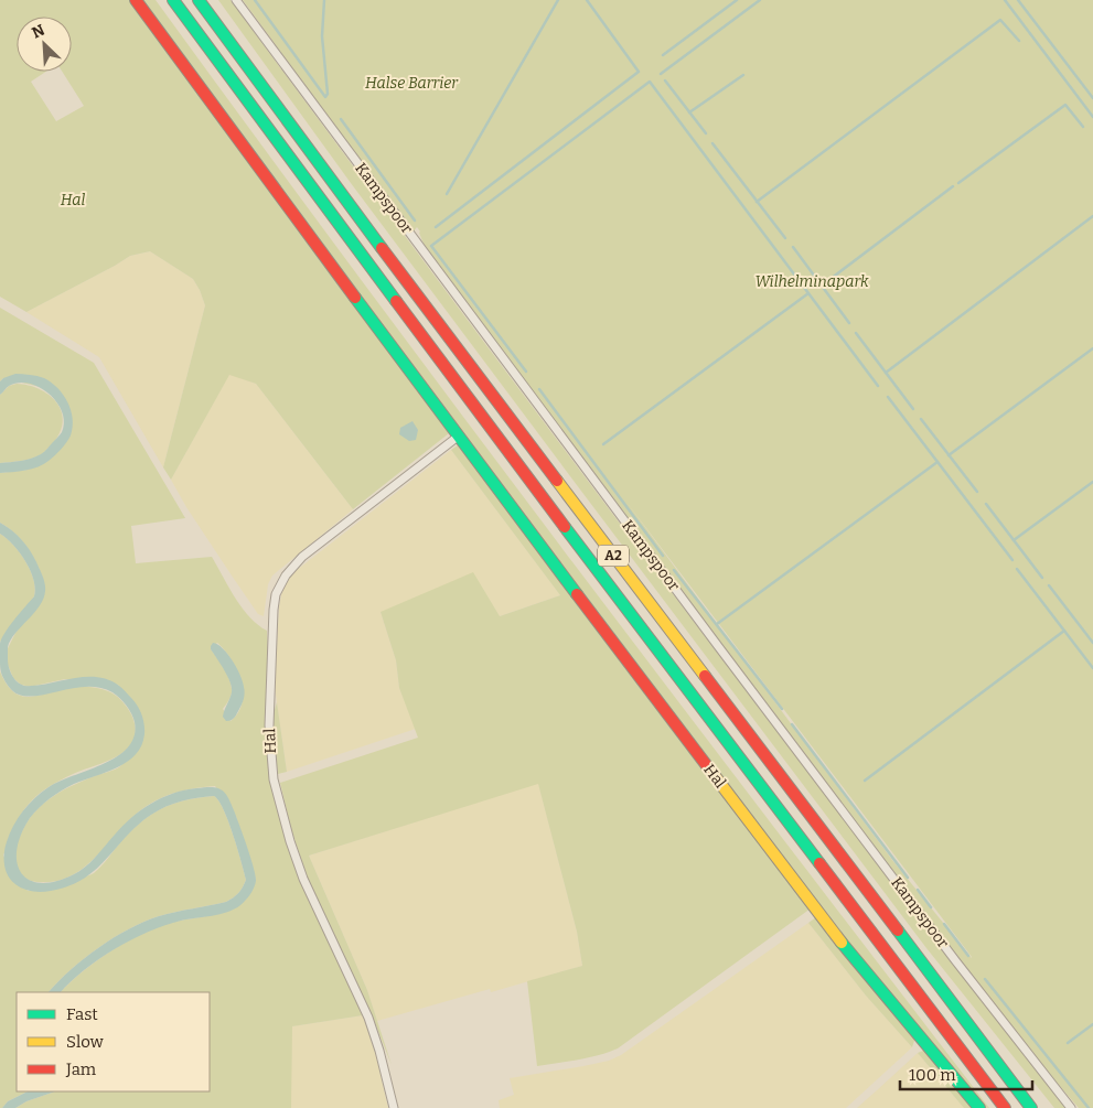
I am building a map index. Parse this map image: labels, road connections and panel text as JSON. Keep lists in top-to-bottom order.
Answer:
{
  "streets": {
    "main road": ["A2", "Hal"],
    "street": ["Kampspoor"]
  },
  "parks": ["Halse Barrier", "Hal", "Wilhelminapark"],
  "legend": ["Fast", "Slow", "Jam"],
  "scale_bar": "100 m",
  "north": "top left"
}
